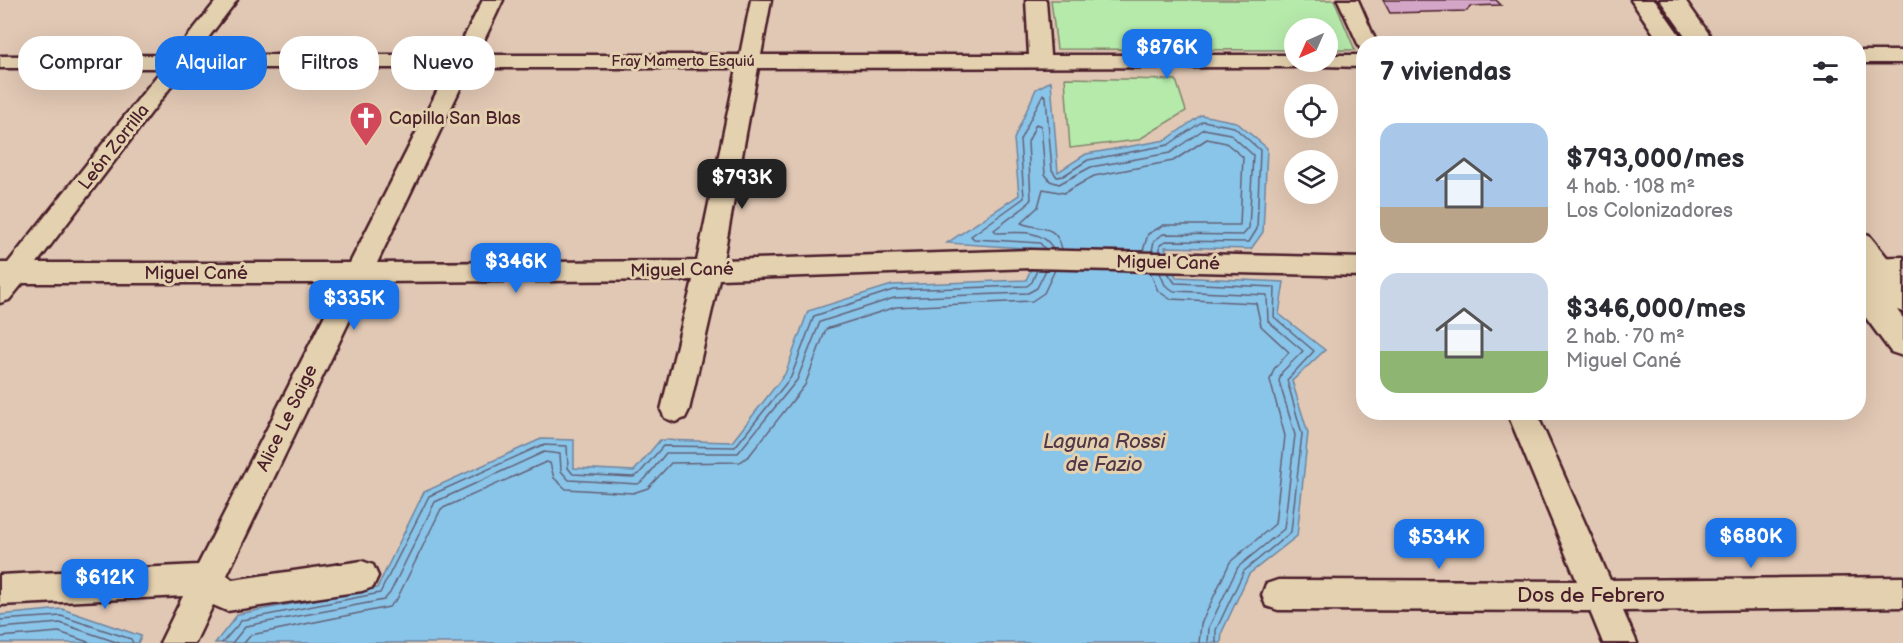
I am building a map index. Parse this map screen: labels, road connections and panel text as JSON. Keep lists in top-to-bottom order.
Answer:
{
  "streets": {
    "street": [
      "Fray Mamerto Esquiú",
      "León Zorrilla",
      "Miguel Cané",
      "Alice Le Saige",
      "Dos de Febrero"
    ]
  },
  "crossings": [
    ["León Zorrilla", "Miguel Cané"],
    ["Miguel Cané", "Alice Le Saige"]
  ],
  "water": ["Laguna Rossi de Fazio"],
  "places": {
    "church": ["Capilla San Blas"]
  },
  "north": "bottom left",
  "page": {
    "price": [
      "$876K",
      "$793K",
      "$346K",
      "$335K",
      "$680K",
      "$534K",
      "$612K"
    ],
    "chip": [
      "Comprar",
      "Alquilar",
      "Filtros",
      "Nuevo"
    ],
    "heading": "7 viviendas",
    "list": [
      {
        "name": "$793,000/mes",
        "note": "4 hab. · 108 m² · Los Colonizadores"
      },
      {
        "name": "$346,000/mes",
        "note": "2 hab. · 70 m² · Miguel Cané"
      }
    ]
  }
}
